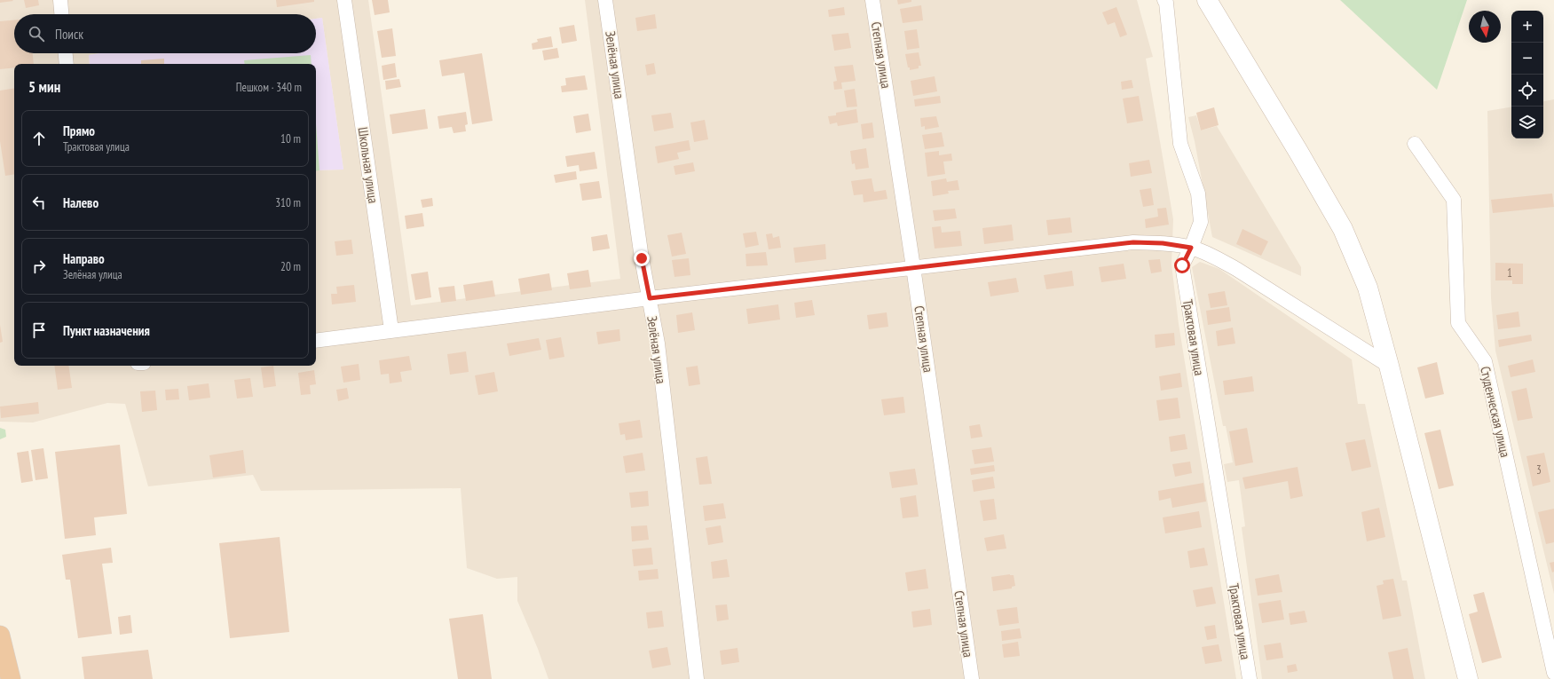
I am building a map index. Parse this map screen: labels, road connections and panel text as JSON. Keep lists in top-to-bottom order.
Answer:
{
  "streets": {
    "street": [
      "Степная улица",
      "Зелёная улица",
      "Школьная улица",
      "Трактовая улица",
      "Студенческая улица"
    ]
  },
  "house_numbers": ["1", "3"],
  "north": "bottom",
  "page": {
    "map_buttons": ["+", "−"],
    "search": "Поиск",
    "heading": ["5 мин", "Пешком · 340 m"],
    "list": [
      ["Прямо", "Трактовая улица", "10 m"],
      ["Налево", "310 m"],
      ["Направо", "Зелёная улица", "20 m"],
      "Пункт назначения"
    ]
  }
}
